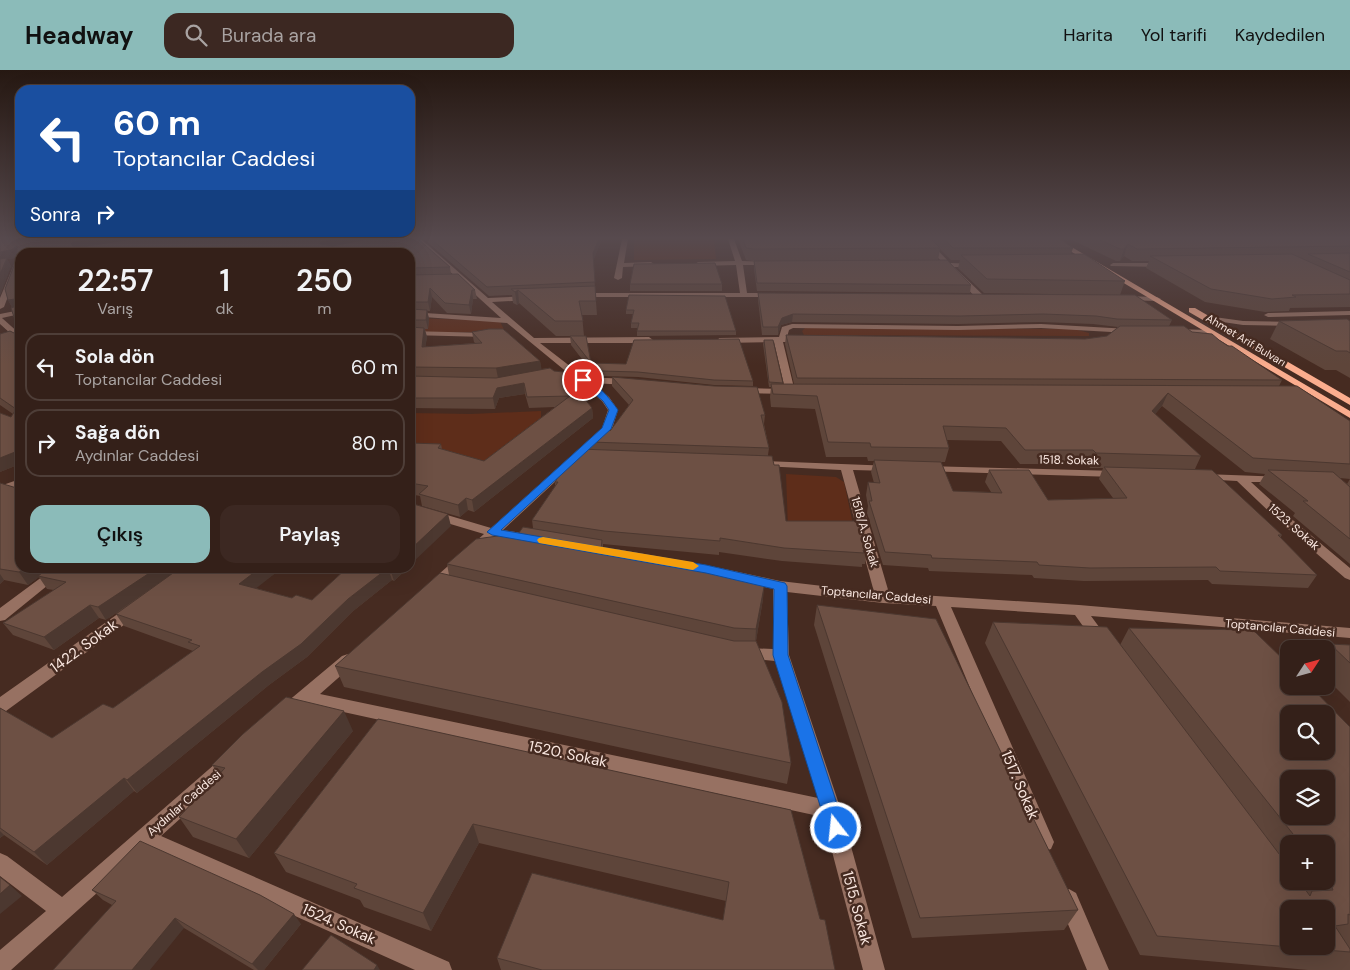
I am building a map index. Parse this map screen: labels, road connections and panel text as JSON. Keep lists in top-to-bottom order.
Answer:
{
  "streets": {
    "main road": ["Ahmet Arif Bulvarı"],
    "street": [
      "1518. Sokak",
      "1523. Sokak",
      "1518/A. Sokak",
      "Toptancılar Caddesi",
      "1422. Sokak",
      "1520. Sokak",
      "1517. Sokak",
      "Aydınlar Caddesi",
      "1515. Sokak",
      "1524. Sokak"
    ]
  },
  "crossings": [
    ["1518. Sokak", "1518/A. Sokak"],
    ["1518/A. Sokak", "Toptancılar Caddesi"],
    ["Toptancılar Caddesi", "1517. Sokak"],
    ["Toptancılar Caddesi", "1515. Sokak"],
    ["1520. Sokak", "1515. Sokak"],
    ["Aydınlar Caddesi", "1524. Sokak"]
  ],
  "north": "top right",
  "page": {
    "header": "Headway",
    "search": "Burada ara",
    "nav": ["Harita", "Yol tarifi", "Kaydedilen"],
    "turn": ["60 m", "Toptancılar Caddesi"],
    "then": "Sonra",
    "eta": [
      "22:57",
      "Varış",
      "1",
      "dk",
      "250",
      "m"
    ],
    "list": [
      {
        "name": "Sola dön",
        "note": "Toptancılar Caddesi",
        "value": "60 m"
      },
      {
        "name": "Sağa dön",
        "note": "Aydınlar Caddesi",
        "value": "80 m"
      }
    ],
    "buttons": ["Çıkış", "Paylaş"],
    "map_buttons": ["+", "−"]
  }
}
